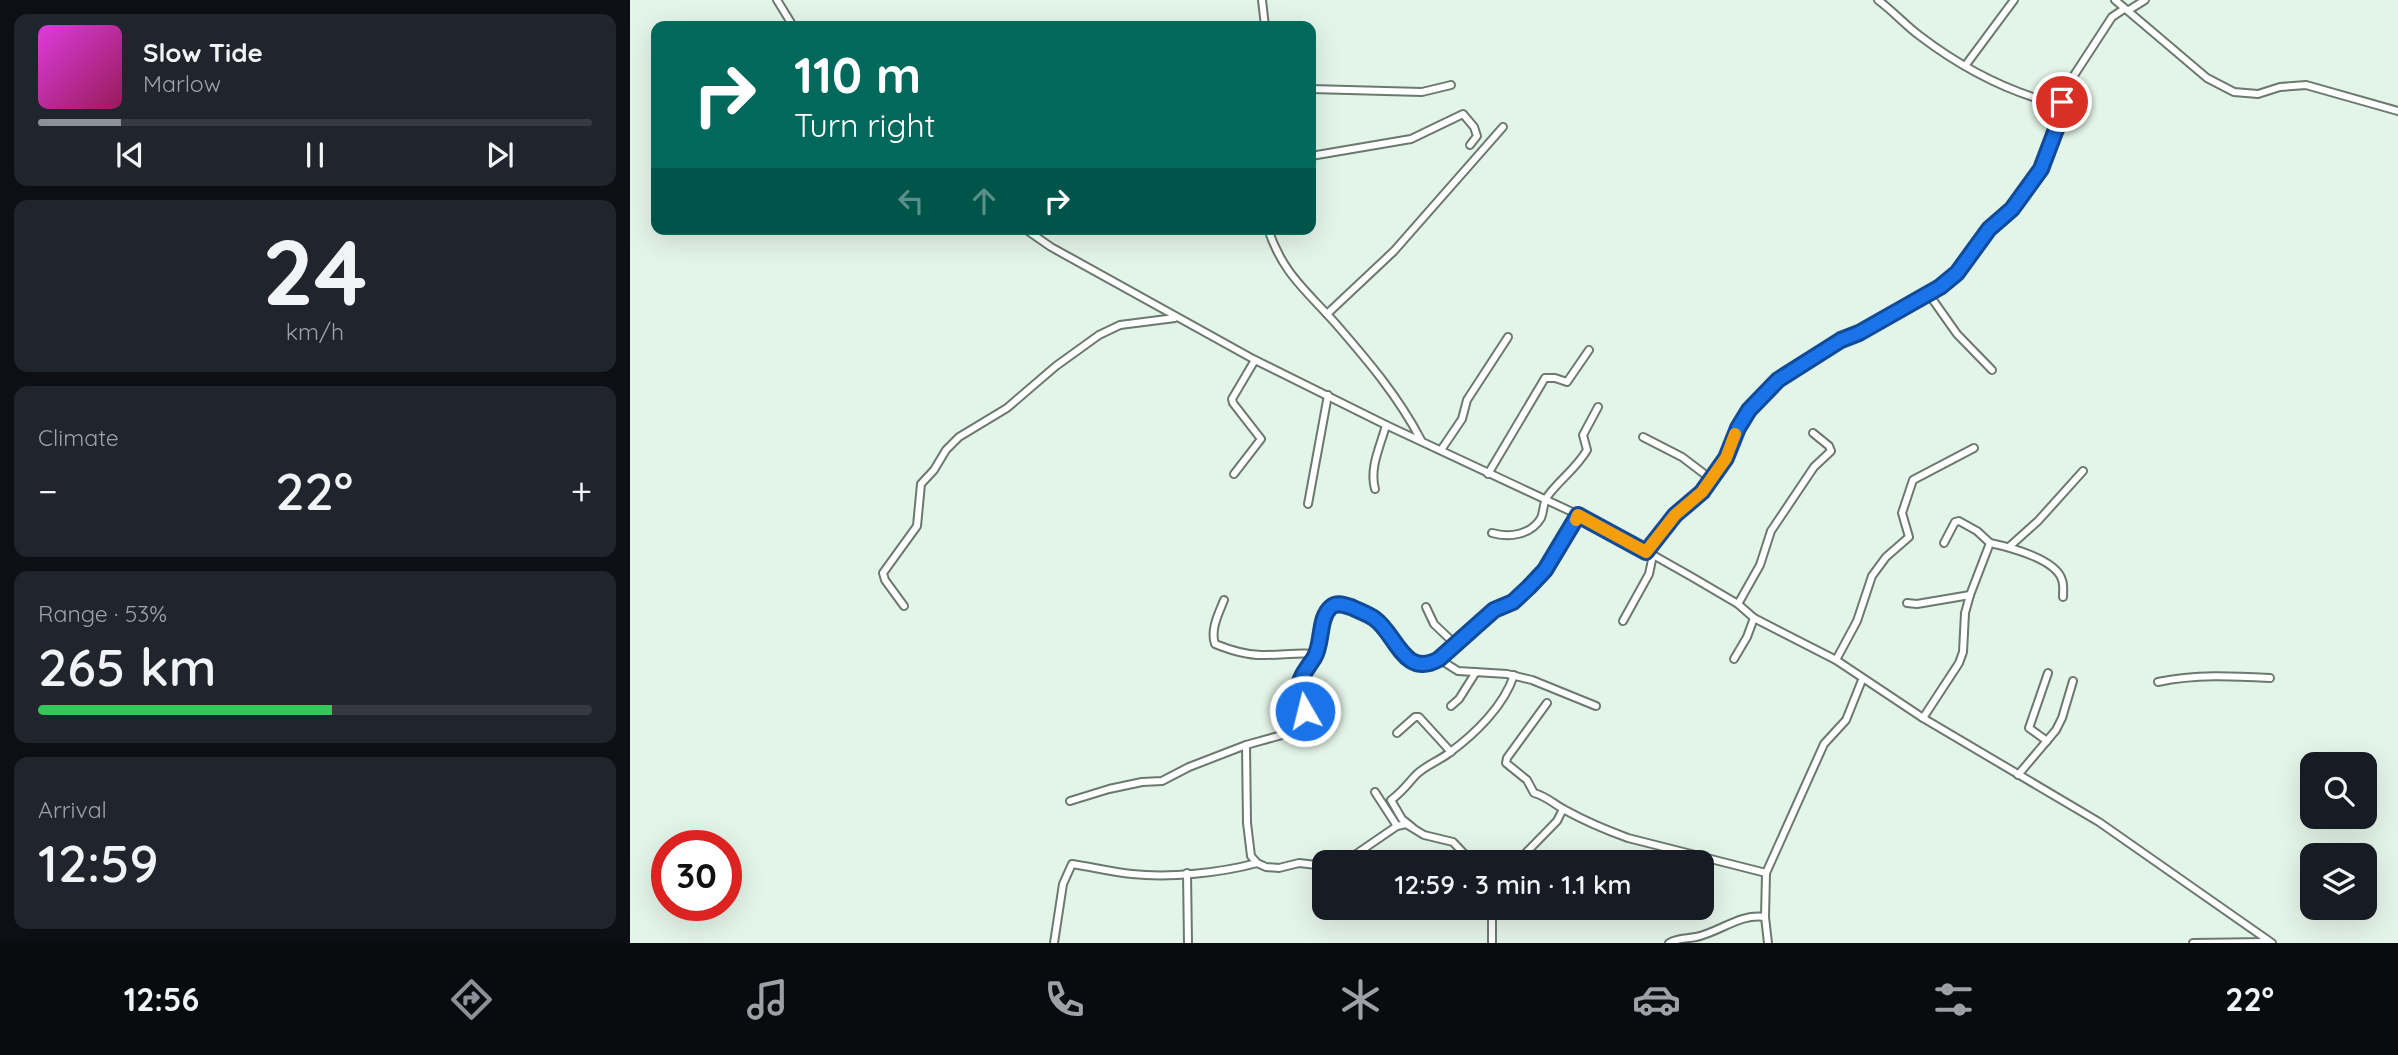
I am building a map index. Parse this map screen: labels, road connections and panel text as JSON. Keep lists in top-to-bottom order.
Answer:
{
  "page": {
    "turn": ["110 m", "Turn right"],
    "song": ["Slow Tide", "Marlow"],
    "tile": [
      ["24", "km/h"],
      "Climate",
      ["Range · 53%", "265 km"],
      ["Arrival", "12:59"]
    ],
    "heat": ["−", "22°", "+"],
    "limit": "30",
    "trip": "12:59 · 3 min · 1.1 km",
    "tabs": ["12:56", "22°"]
  }
}
